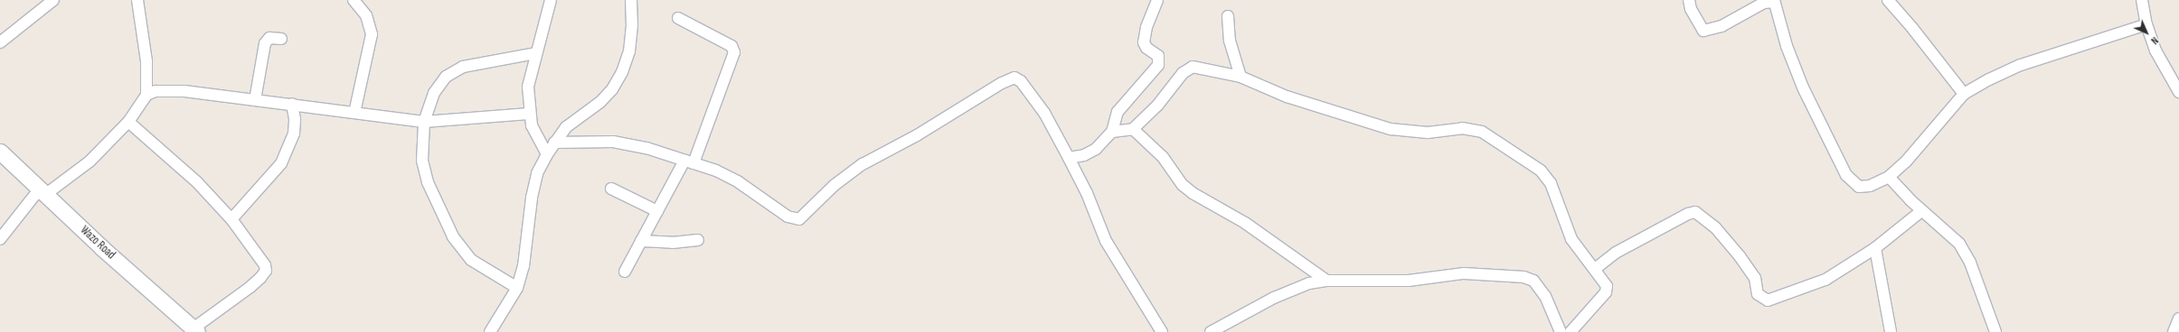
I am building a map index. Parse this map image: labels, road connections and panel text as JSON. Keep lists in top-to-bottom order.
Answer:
{
  "streets": {
    "main road": ["Wazo Road"]
  },
  "north": "bottom right"
}
